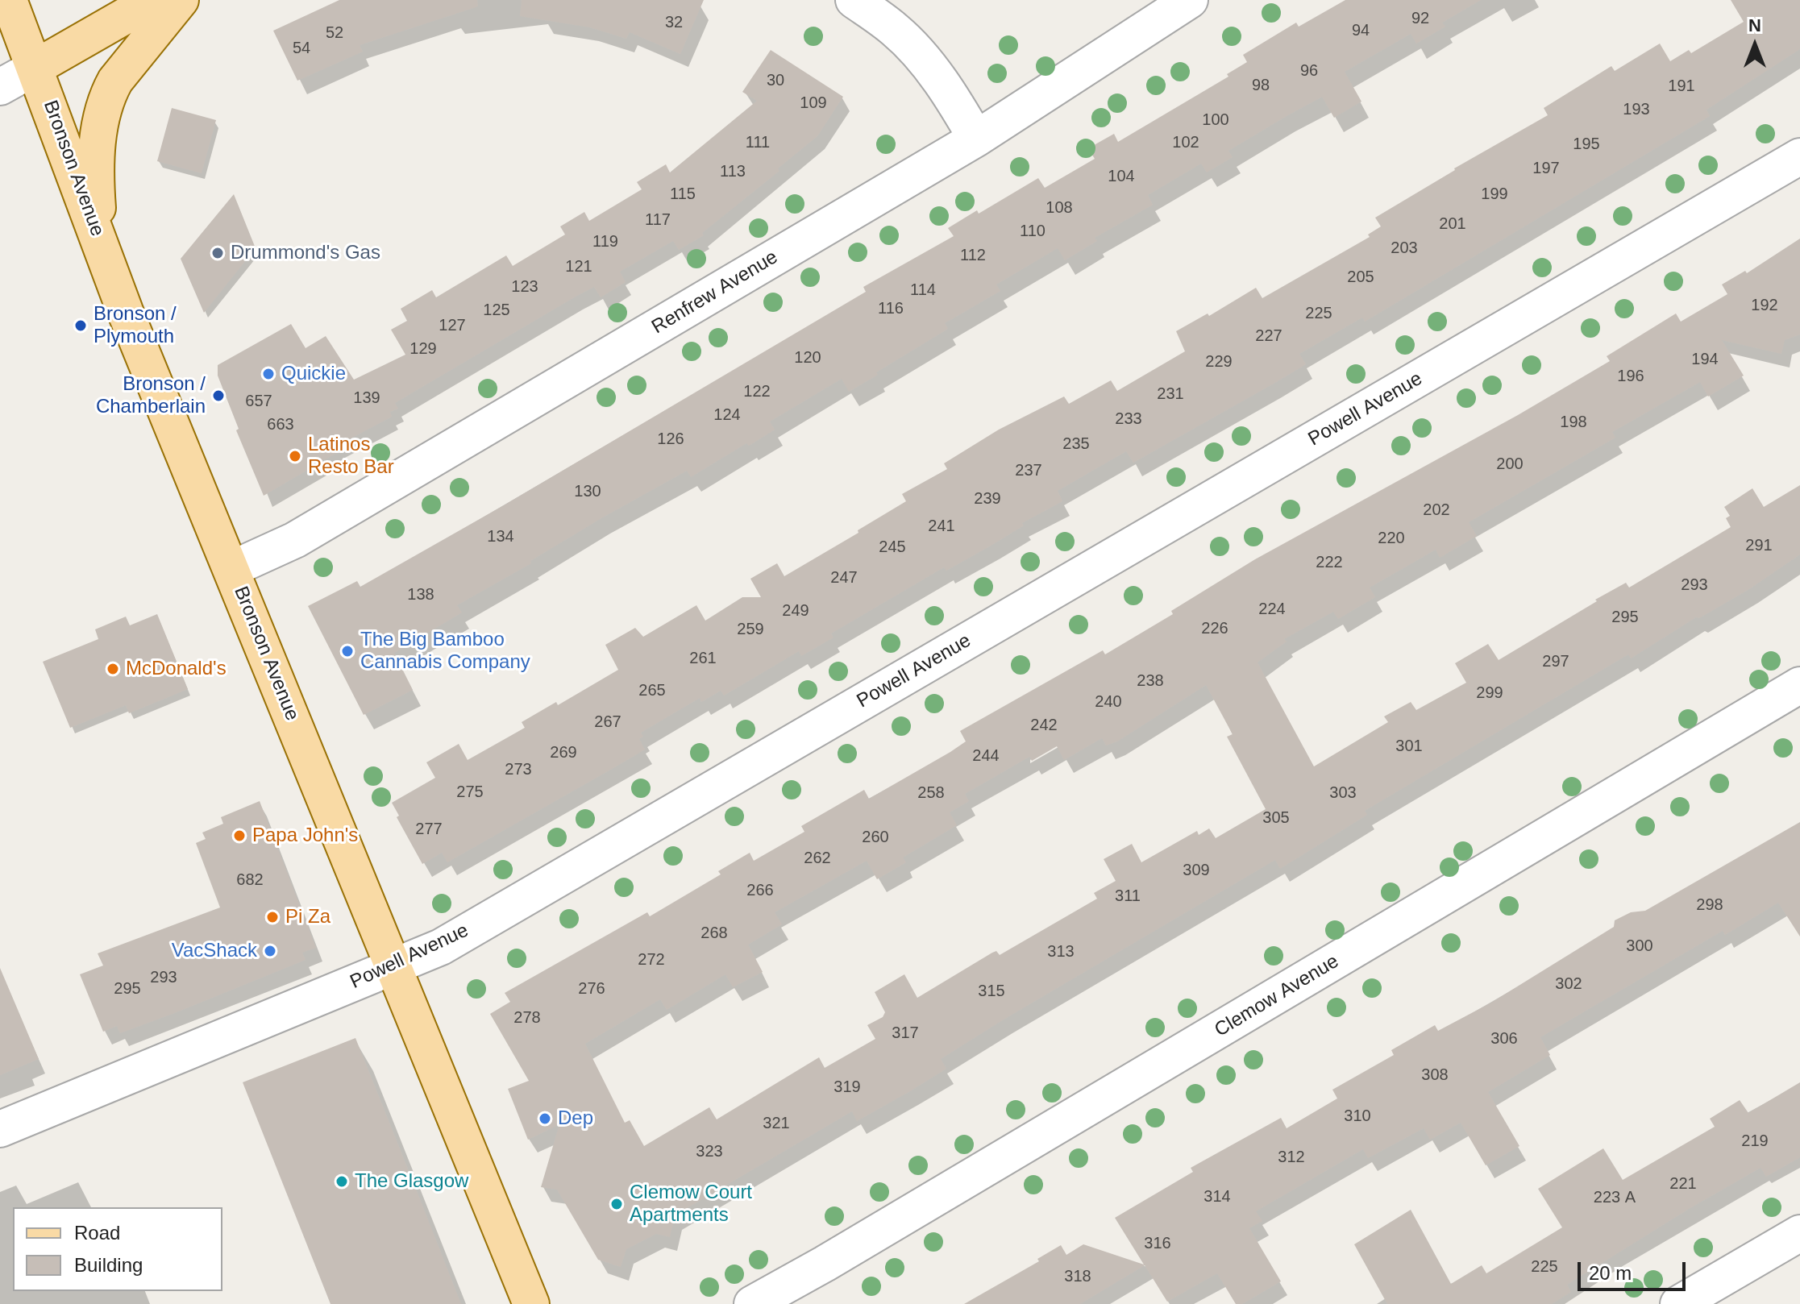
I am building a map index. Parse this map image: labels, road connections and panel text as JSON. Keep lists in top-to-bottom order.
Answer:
{
  "streets": {
    "main road": ["Bronson Avenue"],
    "street": ["Renfrew Avenue", "Powell Avenue", "Clemow Avenue"]
  },
  "crossings": [
    ["Bronson Avenue", "Renfrew Avenue"],
    ["Bronson Avenue", "Powell Avenue"]
  ],
  "places": [
    "Drummond's Gas",
    "Bronson / Plymouth",
    "Quickie",
    "Bronson / Chamberlain",
    "Latinos Resto Bar",
    "The Big Bamboo Cannabis Company",
    "McDonald's",
    "Papa John's",
    "Pi Za",
    "VacShack",
    "Dep",
    "The Glasgow",
    "Clemow Court Apartments"
  ],
  "house_numbers": [
    "92",
    "32",
    "94",
    "52",
    "54",
    "96",
    "30",
    "98",
    "191",
    "109",
    "193",
    "100",
    "111",
    "102",
    "195",
    "197",
    "113",
    "104",
    "115",
    "199",
    "108",
    "117",
    "201",
    "110",
    "119",
    "203",
    "112",
    "121",
    "205",
    "123",
    "114",
    "192",
    "116",
    "125",
    "225",
    "127",
    "227",
    "129",
    "120",
    "194",
    "229",
    "196",
    "122",
    "231",
    "139",
    "657",
    "124",
    "233",
    "198",
    "663",
    "126",
    "235",
    "200",
    "237",
    "130",
    "239",
    "202",
    "241",
    "134",
    "220",
    "291",
    "245",
    "222",
    "247",
    "293",
    "138",
    "224",
    "249",
    "295",
    "226",
    "259",
    "261",
    "297",
    "238",
    "265",
    "299",
    "240",
    "267",
    "242",
    "301",
    "269",
    "244",
    "273",
    "275",
    "258",
    "303",
    "305",
    "277",
    "260",
    "262",
    "309",
    "682",
    "266",
    "311",
    "298",
    "268",
    "300",
    "313",
    "272",
    "293",
    "302",
    "295",
    "276",
    "315",
    "278",
    "317",
    "306",
    "308",
    "319",
    "310",
    "321",
    "219",
    "323",
    "312",
    "221",
    "314",
    "223 A",
    "316",
    "225",
    "318"
  ],
  "legend": ["Road", "Building"],
  "scale_bar": "20 m",
  "north": "top"
}
